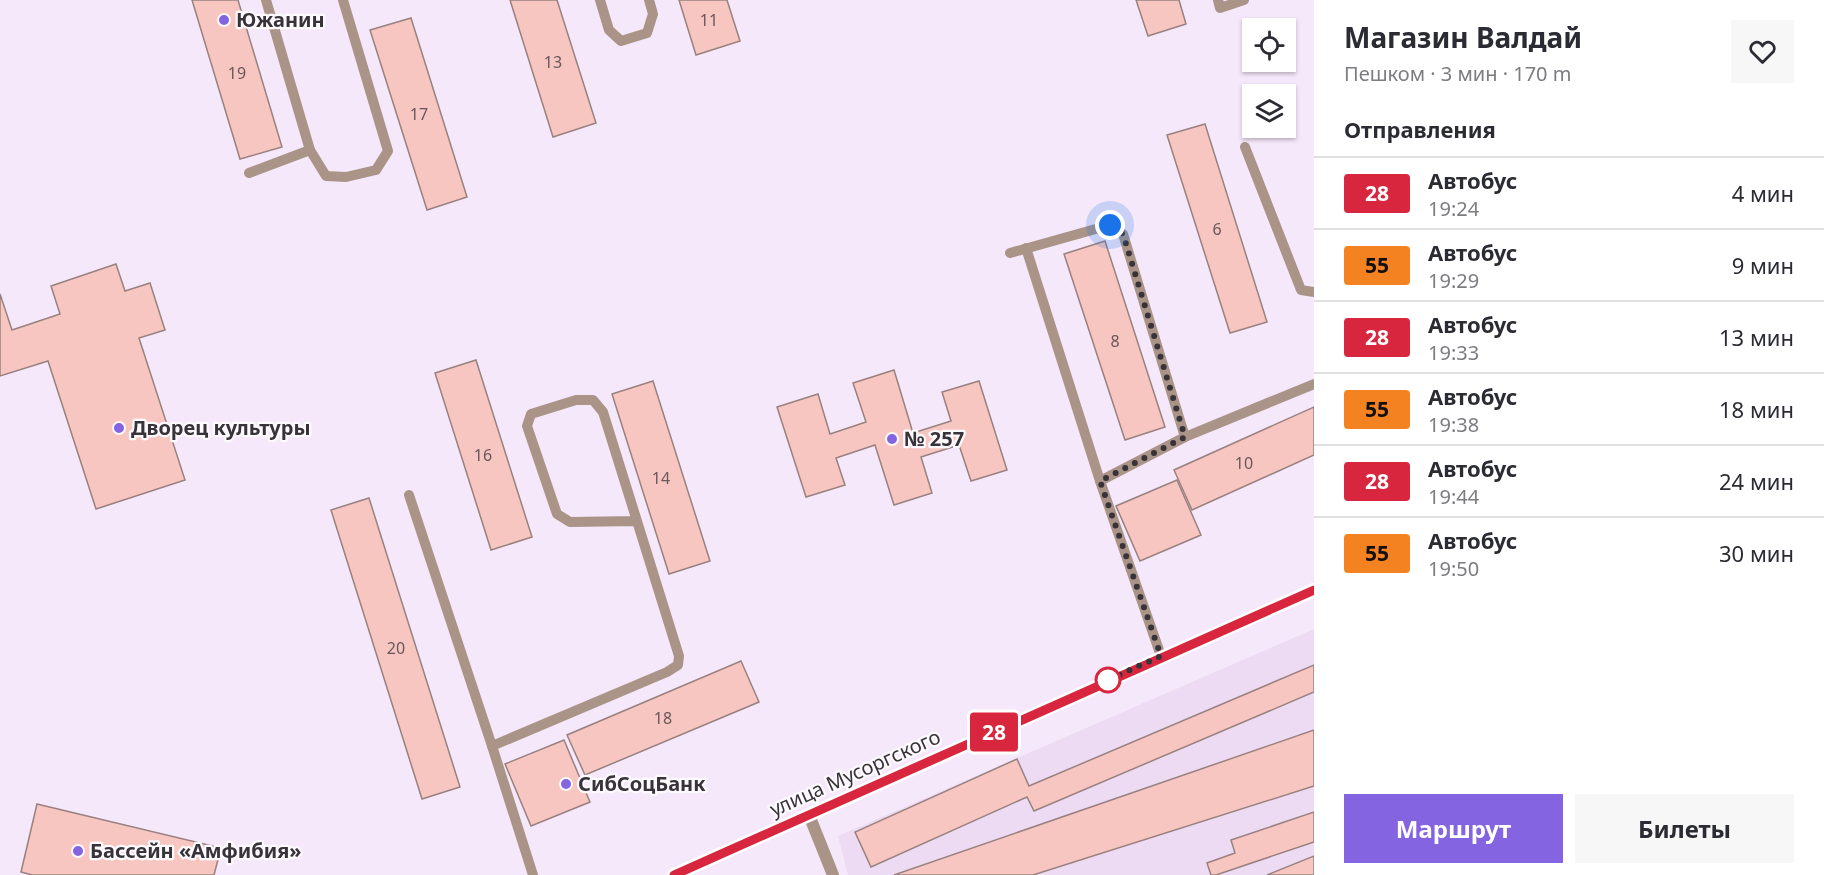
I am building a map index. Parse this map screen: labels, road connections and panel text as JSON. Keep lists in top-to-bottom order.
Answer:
{
  "streets": {
    "street": ["улица Мусоргского"]
  },
  "places": [
    "Южанин",
    "Дворец культуры",
    "№ 257",
    "СибСоцБанк",
    "Бассейн «Амфибия»"
  ],
  "lines": ["bus line 28"],
  "house_numbers": [
    "11",
    "13",
    "19",
    "17",
    "6",
    "8",
    "16",
    "10",
    "14",
    "20",
    "18"
  ],
  "page": {
    "on_map": "28",
    "heading": [
      ["Магазин Валдай", "Пешком · 3 мин · 170 m"],
      "Отправления"
    ],
    "list": [
      {
        "mark": "28",
        "name": "Автобус",
        "note": "19:24",
        "value": "4 мин"
      },
      {
        "mark": "55",
        "name": "Автобус",
        "note": "19:29",
        "value": "9 мин"
      },
      {
        "mark": "28",
        "name": "Автобус",
        "note": "19:33",
        "value": "13 мин"
      },
      {
        "mark": "55",
        "name": "Автобус",
        "note": "19:38",
        "value": "18 мин"
      },
      {
        "mark": "28",
        "name": "Автобус",
        "note": "19:44",
        "value": "24 мин"
      },
      {
        "mark": "55",
        "name": "Автобус",
        "note": "19:50",
        "value": "30 мин"
      }
    ],
    "buttons": ["Маршрут", "Билеты"]
  }
}
